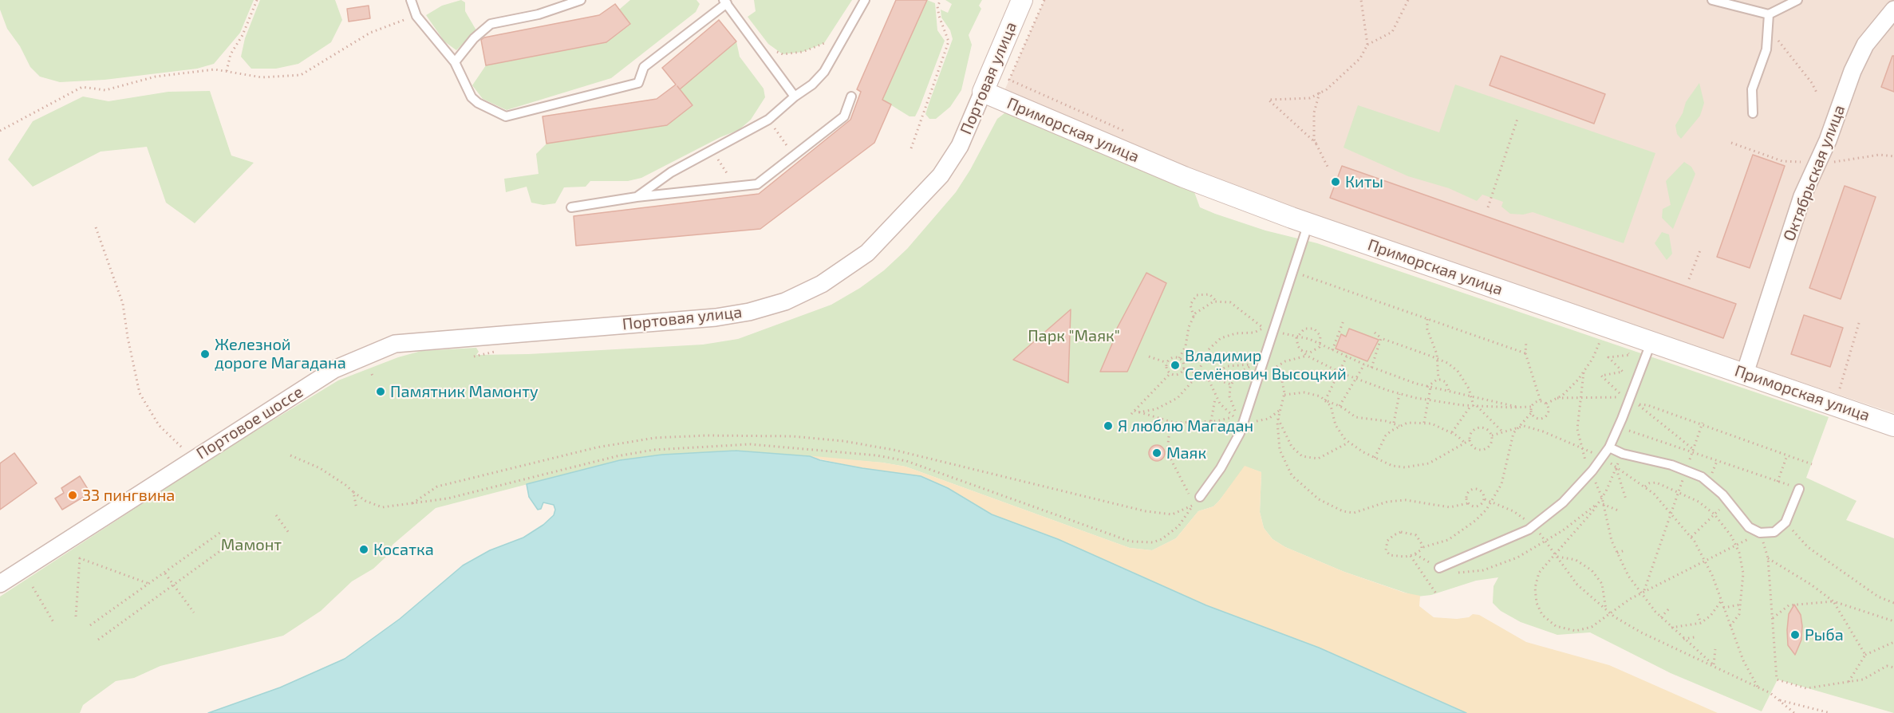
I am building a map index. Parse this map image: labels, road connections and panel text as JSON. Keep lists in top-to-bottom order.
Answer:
{
  "streets": {
    "street": [
      "Портовая улица",
      "Приморская улица",
      "Октябрьская улица",
      "Портовое шоссе"
    ]
  },
  "crossings": [
    ["Портовая улица", "Приморская улица"],
    ["Портовая улица", "Портовое шоссе"],
    ["Приморская улица", "Октябрьская улица"]
  ],
  "parks": ["Парк \"Маяк\"", "Мамонт"],
  "places": [
    "Киты",
    "Железной дороге Магадана",
    "Владимир Семёнович Высоцкий",
    "Памятник Мамонту",
    "Я люблю Магадан",
    "Маяк",
    "33 пингвина",
    "Косатка",
    "Рыба"
  ]
}
